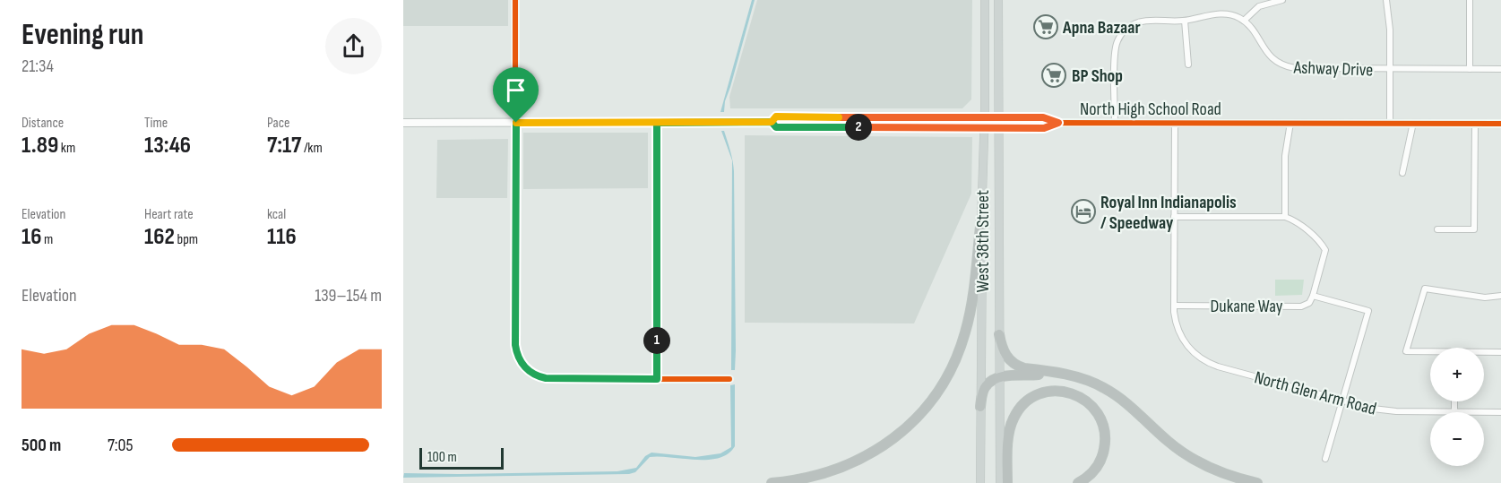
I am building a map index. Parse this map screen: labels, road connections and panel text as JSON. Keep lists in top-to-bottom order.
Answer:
{
  "streets": {
    "main road": ["West 38th Street"],
    "street": [
      "Ashway Drive",
      "North High School Road",
      "Dukane Way",
      "North Glen Arm Road"
    ]
  },
  "crossings": [
    ["North High School Road", "West 38th Street"],
    ["Dukane Way", "North Glen Arm Road"]
  ],
  "places": {
    "supermarket": ["Apna Bazaar", "BP Shop"],
    "hotel": ["Royal Inn Indianapolis / Speedway"]
  },
  "scale_bar": "100 m",
  "page": {
    "heading": ["Evening run", "21:34"],
    "stats": [
      ["Distance", "1.89 km"],
      ["Time", "13:46"],
      ["Pace", "7:17 /km"],
      ["Elevation", "16 m"],
      ["Heart rate", "162 bpm"],
      ["kcal", "116"]
    ],
    "pins": ["2", "1"],
    "chart": ["Elevation", "139–154 m"],
    "map_buttons": ["+", "−"],
    "list": [
      {
        "name": "500 m",
        "note": "7:05"
      }
    ],
    "scale": "100 m"
  }
}
